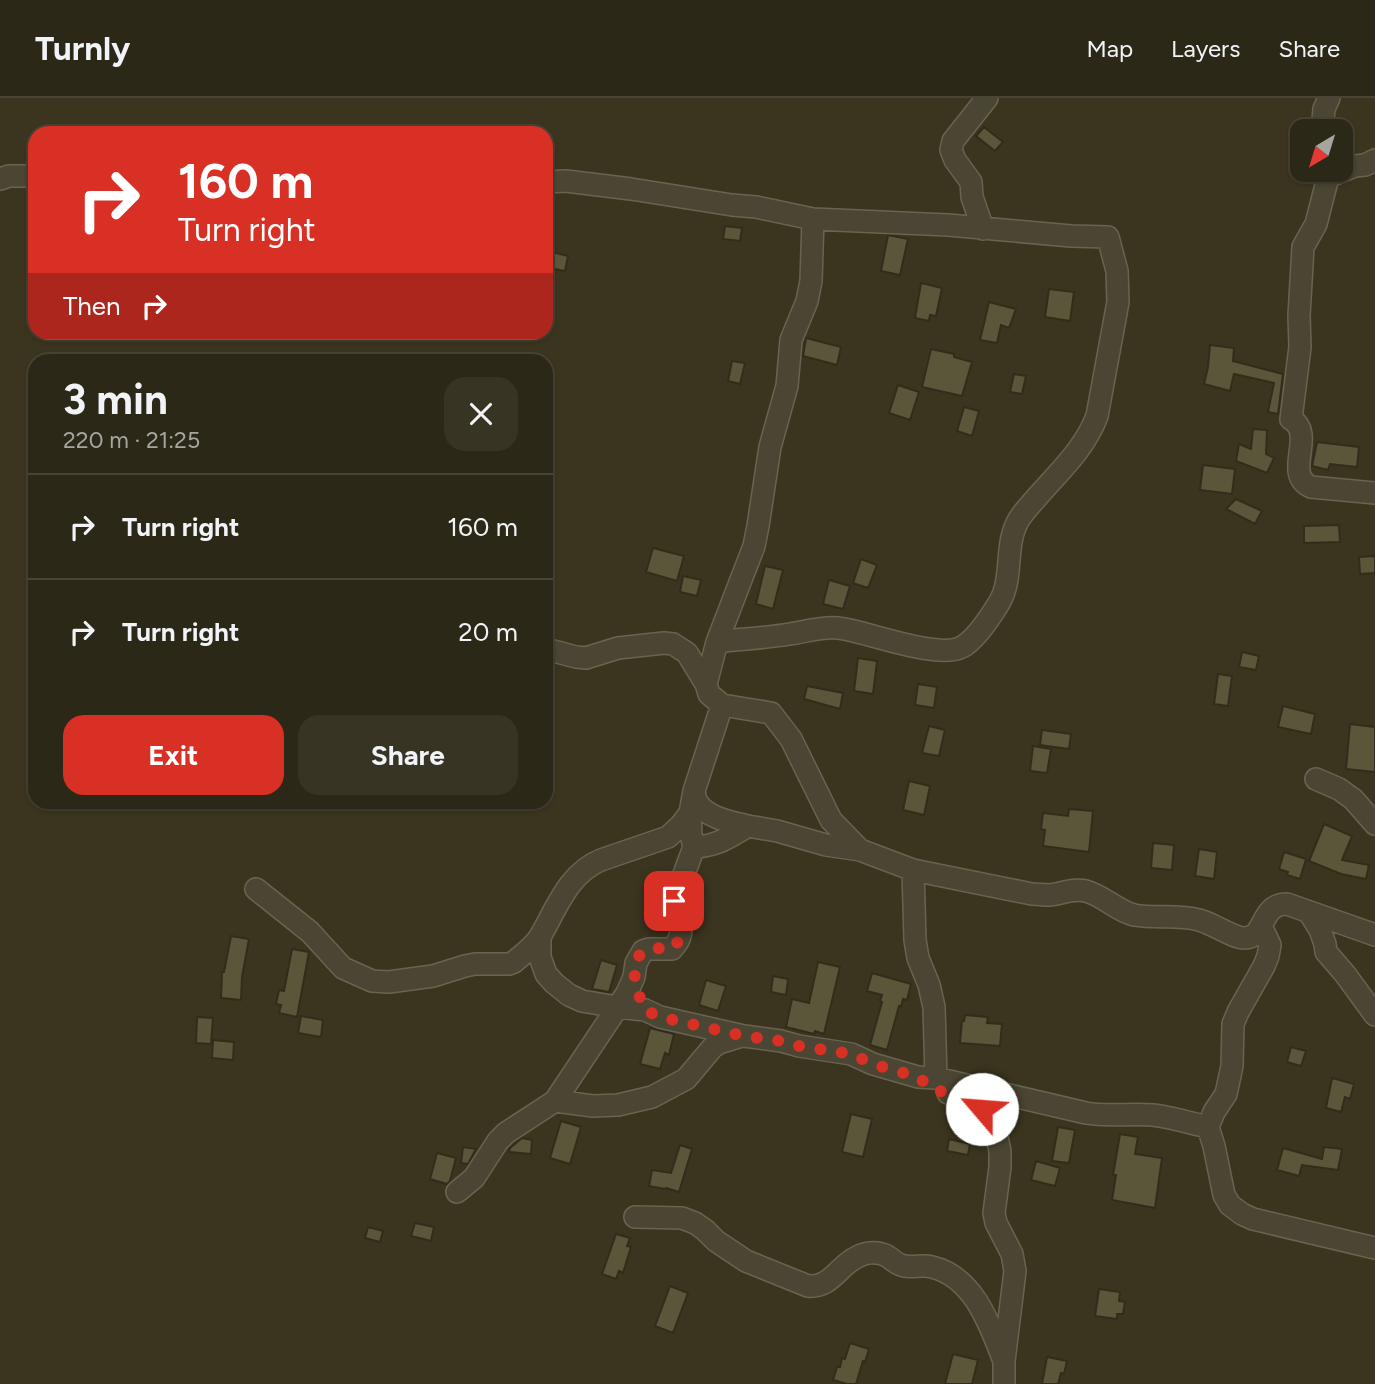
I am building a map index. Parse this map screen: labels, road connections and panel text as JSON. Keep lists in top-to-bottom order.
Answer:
{
  "north": "bottom left",
  "page": {
    "header": "Turnly",
    "nav": ["Map", "Layers", "Share"],
    "turn": ["160 m", "Turn right"],
    "then": "Then",
    "heading": ["3 min", "220 m · 21:25"],
    "list": [
      {
        "name": "Turn right",
        "value": "160 m"
      },
      {
        "name": "Turn right",
        "value": "20 m"
      }
    ],
    "buttons": ["Exit", "Share"]
  }
}
